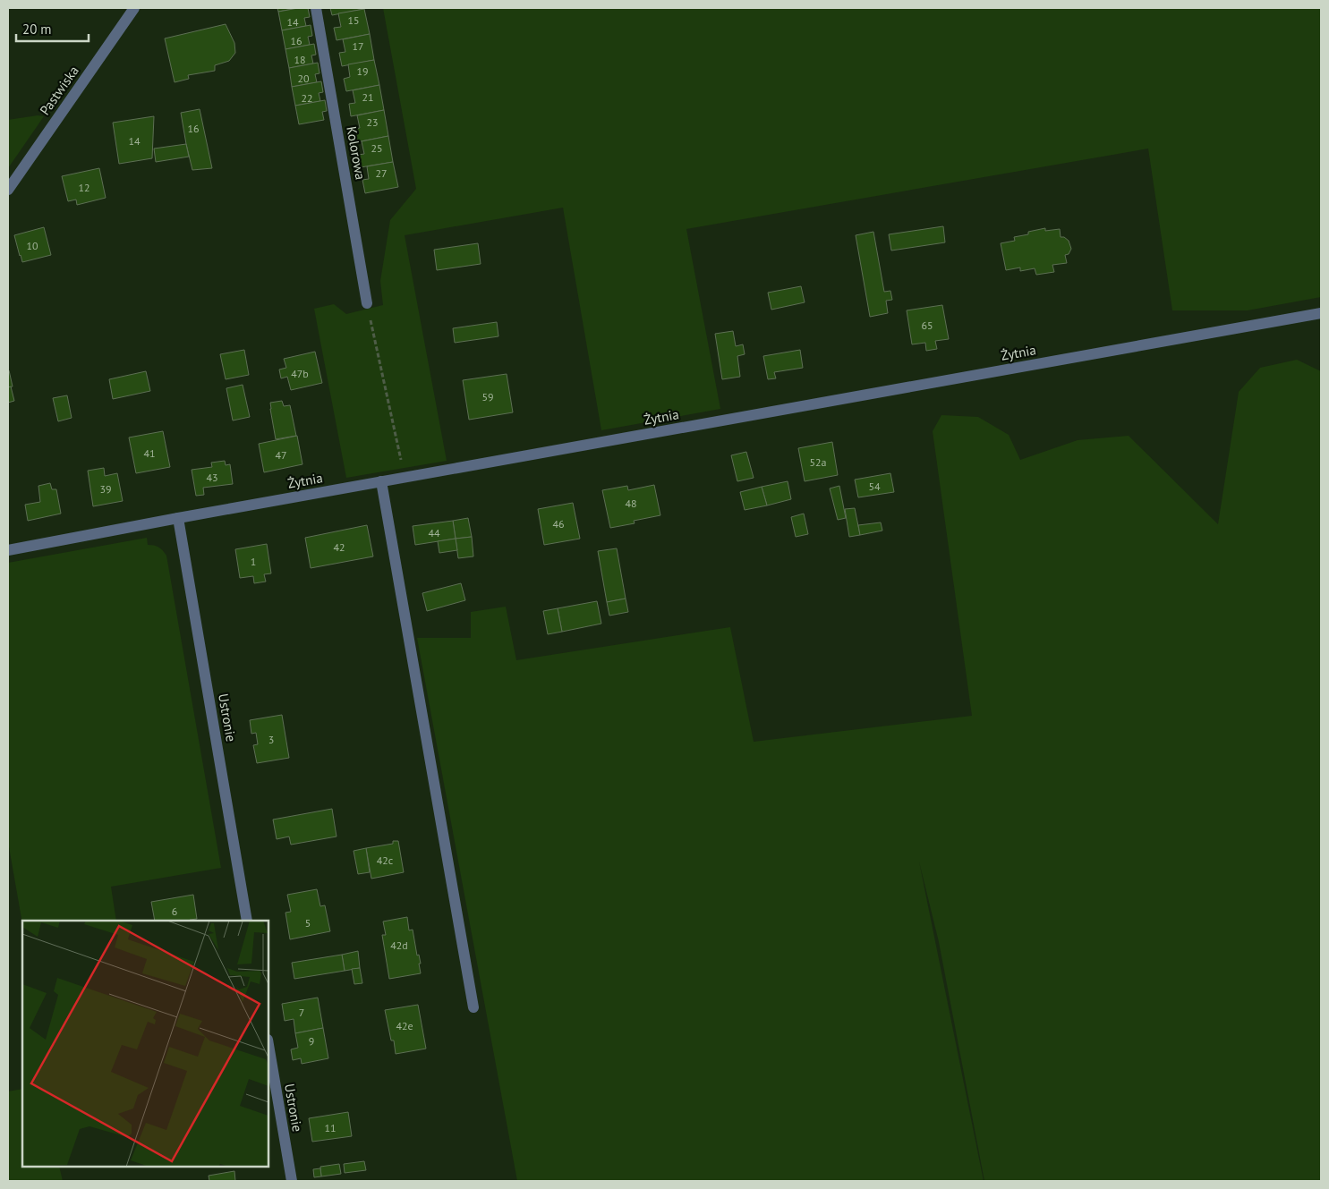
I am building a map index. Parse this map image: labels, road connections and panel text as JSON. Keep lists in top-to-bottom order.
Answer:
{
  "streets": {
    "street": [
      "Pastwiska",
      "Kolorowa",
      "Żytnia",
      "Ustronie"
    ]
  },
  "crossings": [
    ["Żytnia", "Ustronie"]
  ],
  "house_numbers": [
    "15",
    "14",
    "16",
    "17",
    "18",
    "19",
    "20",
    "21",
    "22",
    "23",
    "16",
    "14",
    "25",
    "27",
    "12",
    "10",
    "65",
    "47b",
    "59",
    "41",
    "47",
    "52a",
    "43",
    "54",
    "39",
    "48",
    "46",
    "44",
    "42",
    "1",
    "3",
    "42c",
    "6",
    "5",
    "42d",
    "7",
    "42e",
    "9",
    "11"
  ],
  "scale_bar": "20 m"
}
